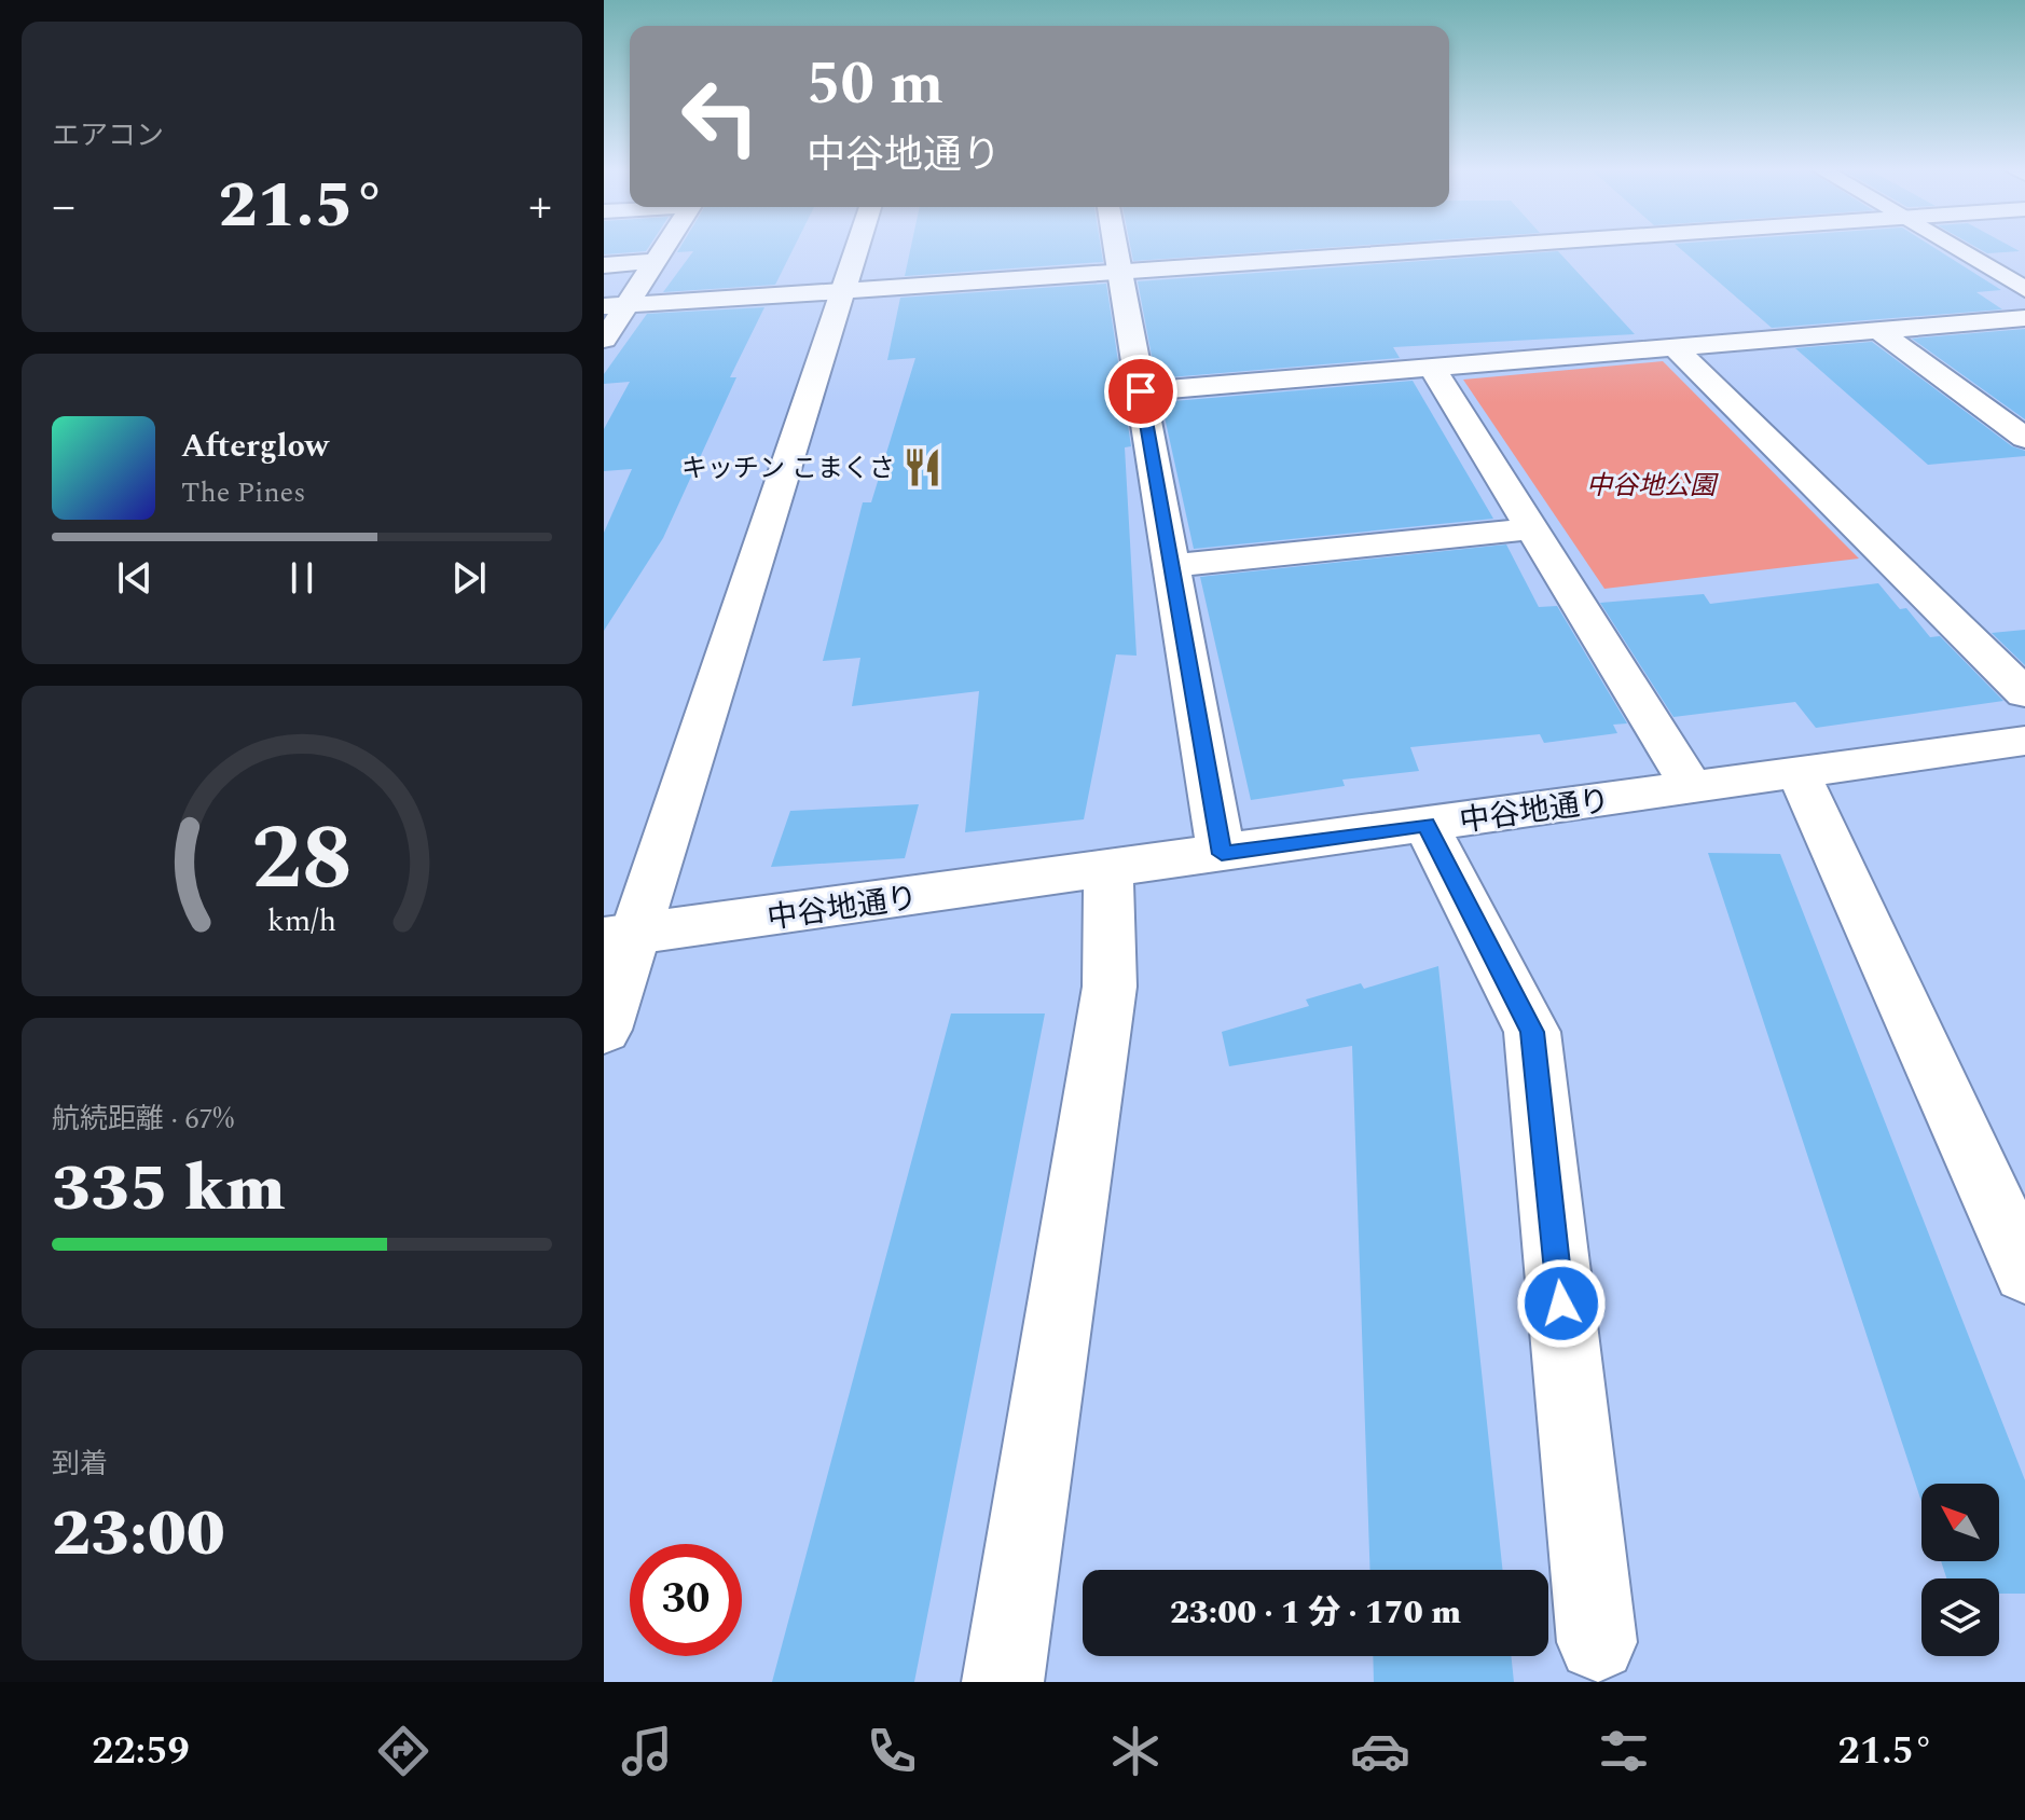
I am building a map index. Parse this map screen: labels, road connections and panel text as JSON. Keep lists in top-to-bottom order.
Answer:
{
  "streets": {
    "street": ["中谷地通り"]
  },
  "parks": ["中谷地公園"],
  "places": {
    "restaurant": ["キッチン こまくさ"]
  },
  "north": "top left",
  "page": {
    "tile": [
      "エアコン",
      ["航続距離 · 67%", "335 km"],
      ["到着", "23:00"]
    ],
    "turn": ["50 m", "中谷地通り"],
    "heat": ["−", "21.5°", "+"],
    "song": ["Afterglow", "The Pines"],
    "limit": "30",
    "trip": "23:00 · 1 分 · 170 m",
    "tabs": ["22:59", "21.5°"],
    "gauge": ["28", "km/h"]
  }
}
